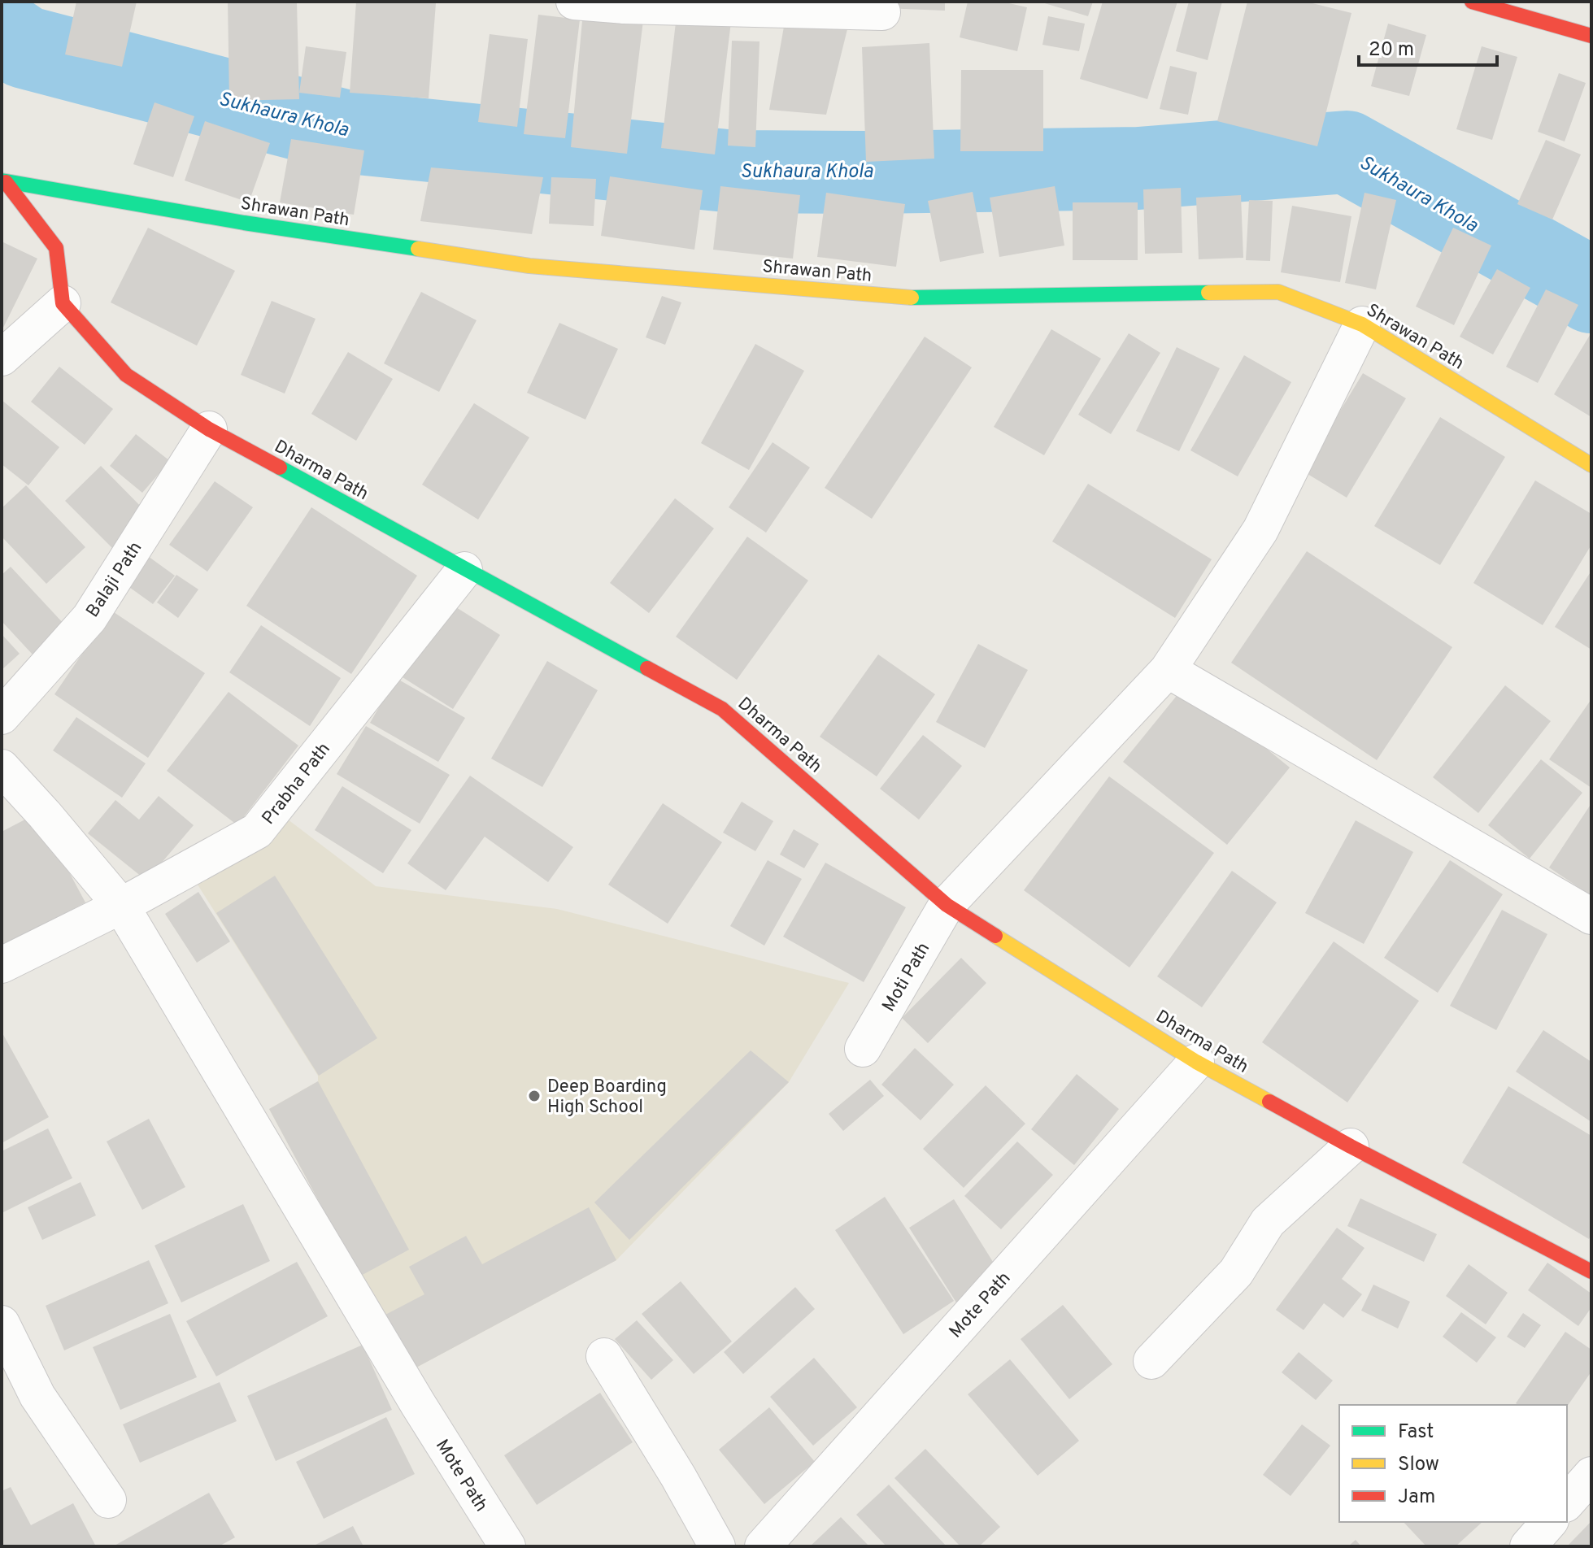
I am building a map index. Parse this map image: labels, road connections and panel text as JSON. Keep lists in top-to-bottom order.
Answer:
{
  "streets": {
    "street": [
      "Shrawan Path",
      "Dharma Path",
      "Balaji Path",
      "Prabha Path",
      "Moti Path",
      "Mote Path"
    ]
  },
  "crossings": [
    ["Shrawan Path", "Moti Path"],
    ["Dharma Path", "Balaji Path"],
    ["Dharma Path", "Prabha Path"],
    ["Dharma Path", "Moti Path"],
    ["Dharma Path", "Mote Path"],
    ["Prabha Path", "Mote Path"]
  ],
  "water": ["Sukhaura Khola"],
  "places": ["Deep Boarding High School"],
  "legend": ["Fast", "Slow", "Jam"],
  "scale_bar": "20 m"
}
